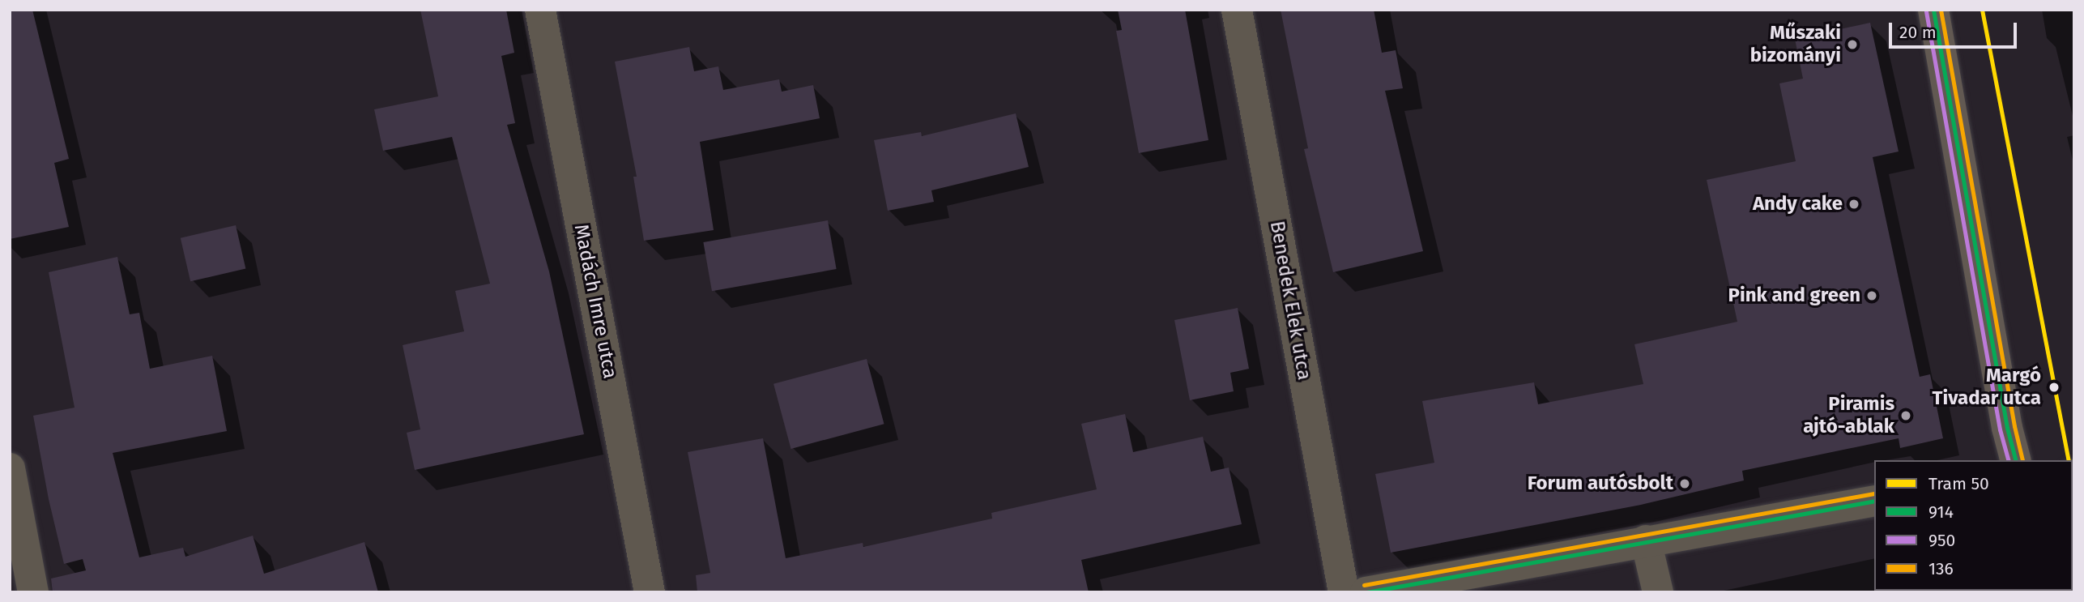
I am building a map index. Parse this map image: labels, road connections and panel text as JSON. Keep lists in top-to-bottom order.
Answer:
{
  "streets": {
    "street": ["Benedek Elek utca", "Madách Imre utca"]
  },
  "places": [
    "Műszaki bizományi",
    "Andy cake",
    "Pink and green",
    "Margó Tivadar utca",
    "Piramis ajtó-ablak",
    "Forum autósbolt"
  ],
  "lines": [
    "tram line 50",
    "transit line 914",
    "transit line 136",
    "transit line 950"
  ],
  "legend": [
    "Tram 50",
    "914",
    "950",
    "136"
  ],
  "scale_bar": "20 m"
}
